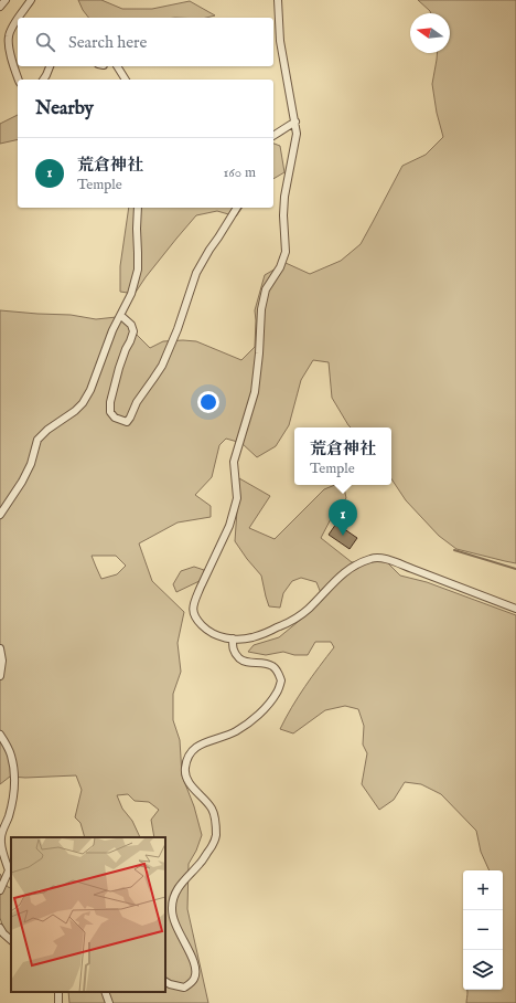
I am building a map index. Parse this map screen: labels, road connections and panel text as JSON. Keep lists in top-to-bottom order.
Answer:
{
  "north": "left",
  "page": {
    "search": "Search here",
    "heading": "Nearby",
    "list": [
      {
        "mark": "1",
        "name": "荒倉神社",
        "note": "Temple",
        "value": "160 m"
      }
    ],
    "popup": ["荒倉神社", "Temple"],
    "pins": "1",
    "map_buttons": ["+", "−"]
  }
}
